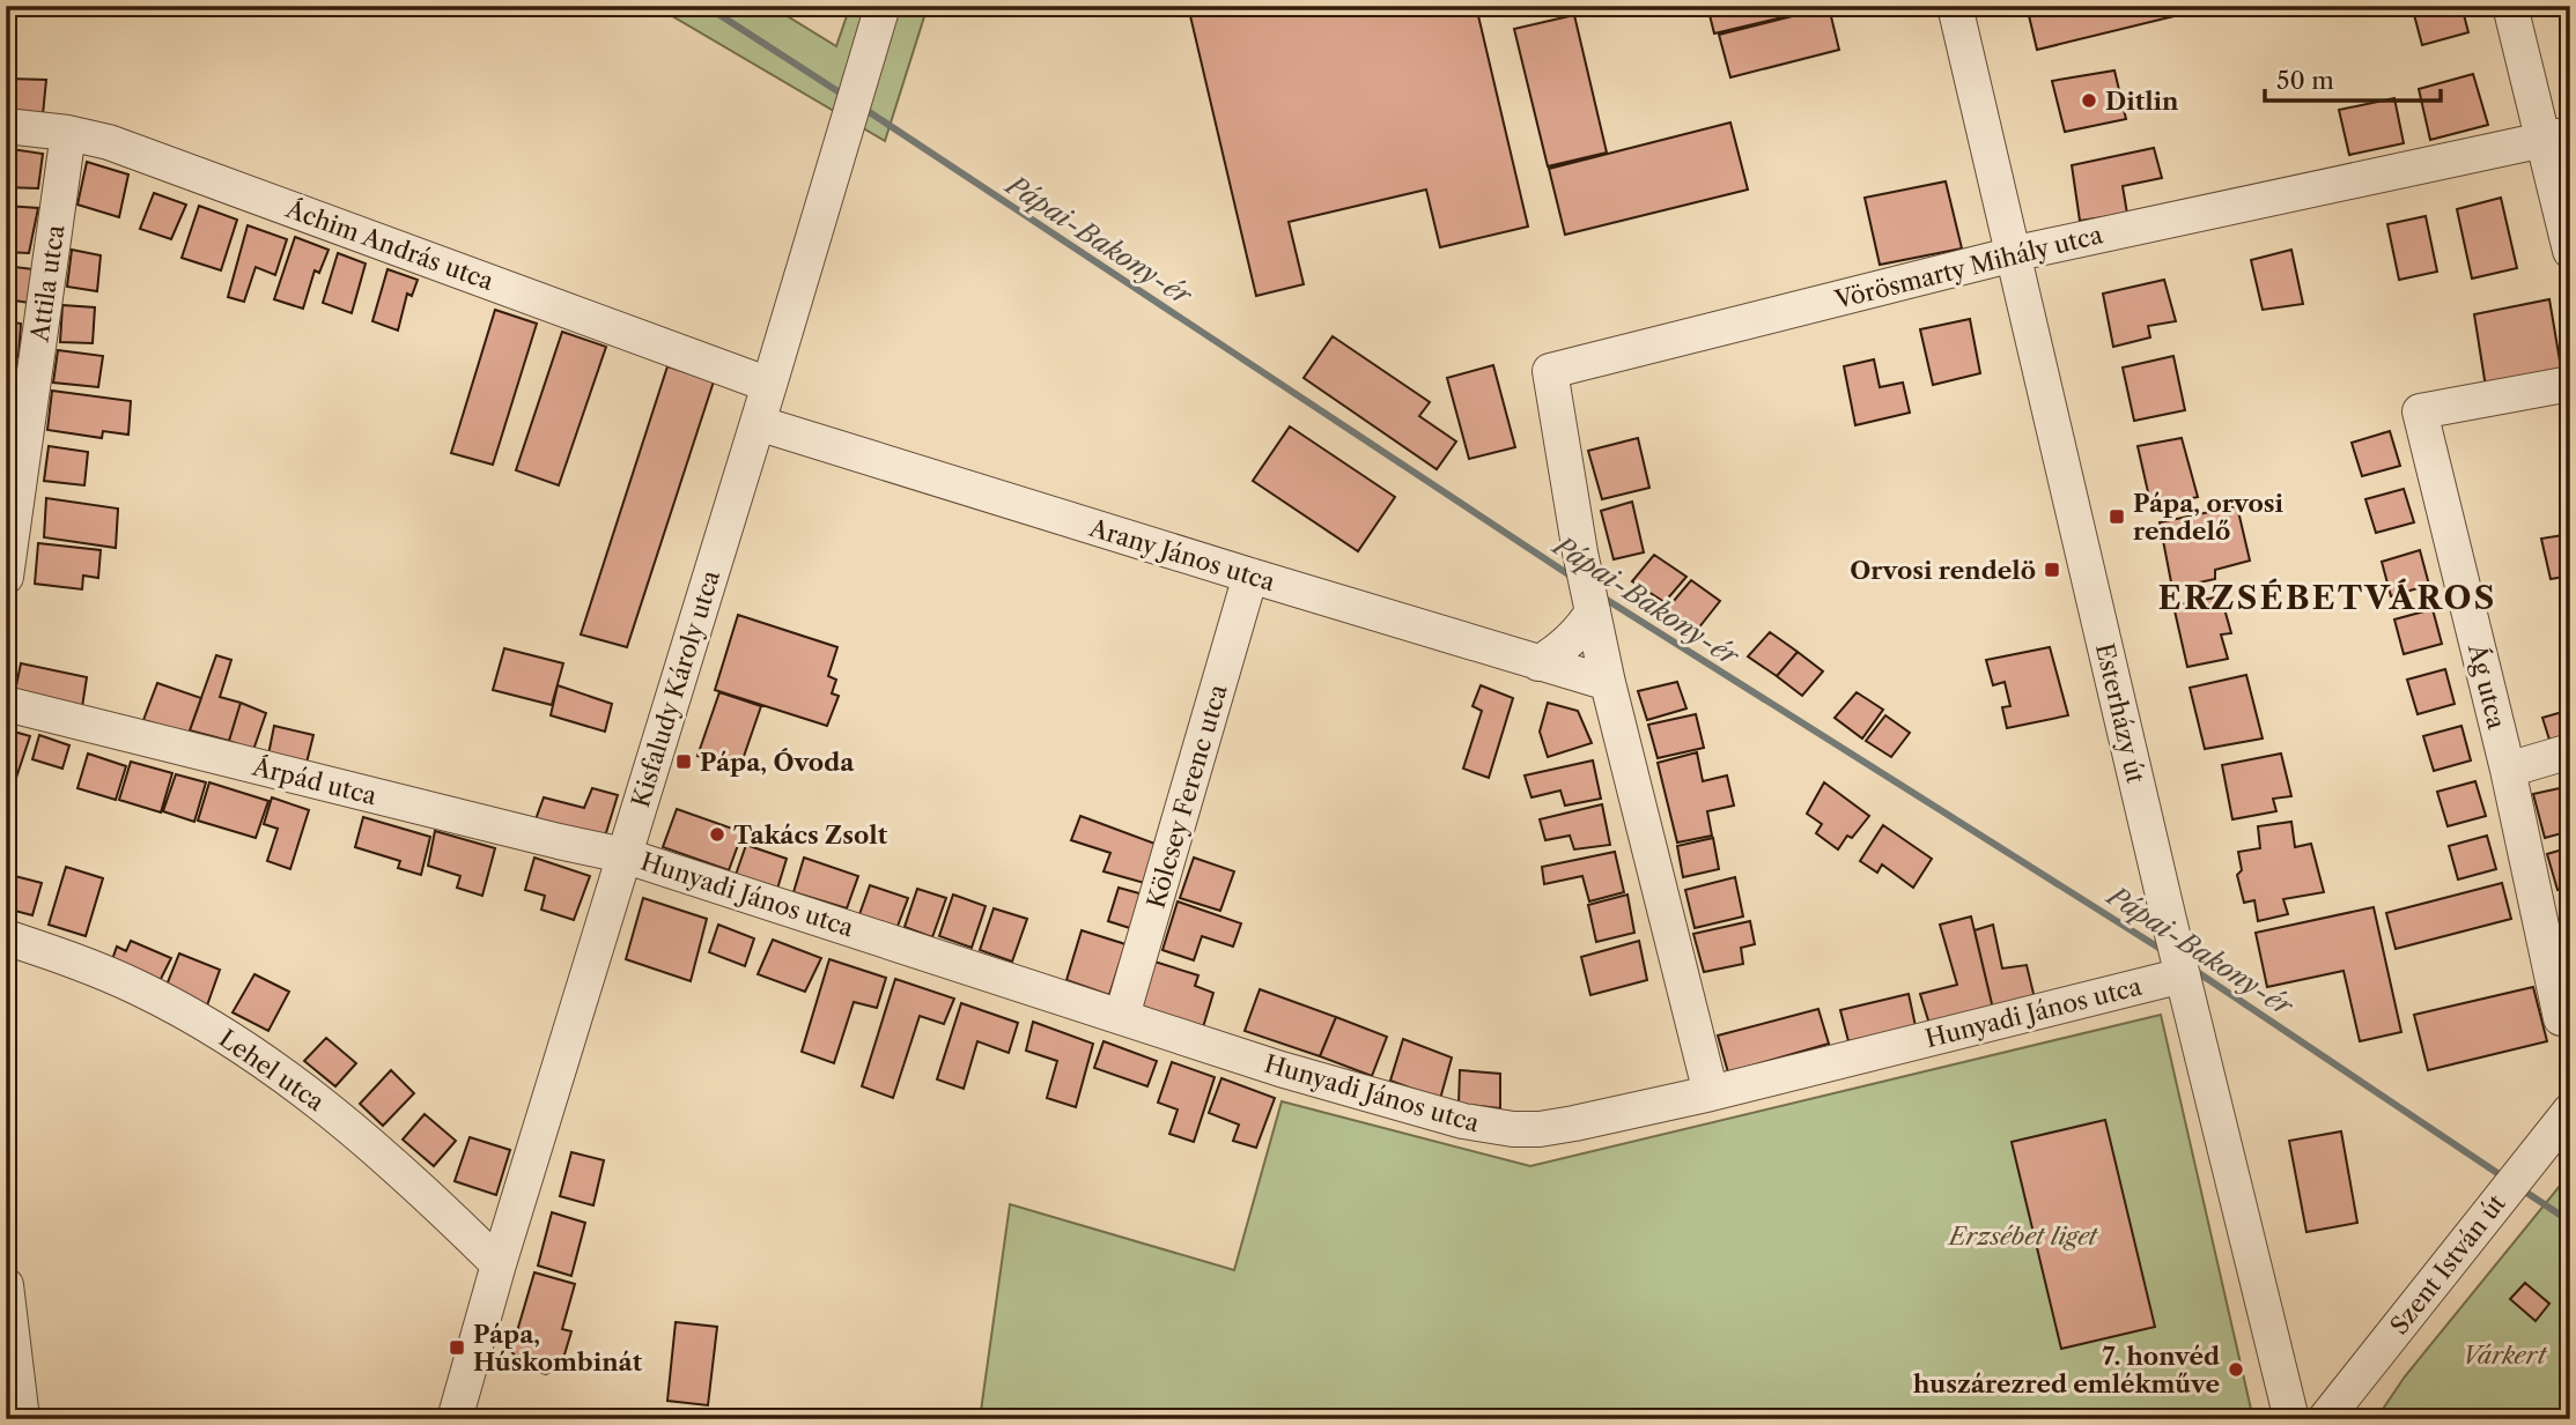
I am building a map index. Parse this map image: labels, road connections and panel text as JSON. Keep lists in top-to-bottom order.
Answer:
{
  "streets": {
    "street": [
      "Áchim András utca",
      "Vörösmarty Mihály utca",
      "Attila utca",
      "Arany János utca",
      "Ág utca",
      "Kisfaludy Károly utca",
      "Esterházy út",
      "Árpád utca",
      "Kölcsey Ferenc utca",
      "Hunyadi János utca",
      "Lehel utca",
      "Szent István út"
    ]
  },
  "crossings": [
    ["Áchim András utca", "Attila utca"],
    ["Áchim András utca", "Kisfaludy Károly utca"],
    ["Vörösmarty Mihály utca", "Esterházy út"],
    ["Arany János utca", "Kisfaludy Károly utca"],
    ["Arany János utca", "Kölcsey Ferenc utca"],
    ["Kisfaludy Károly utca", "Árpád utca"],
    ["Kisfaludy Károly utca", "Hunyadi János utca"],
    ["Kisfaludy Károly utca", "Lehel utca"],
    ["Esterházy út", "Hunyadi János utca"],
    ["Árpád utca", "Hunyadi János utca"],
    ["Kölcsey Ferenc utca", "Hunyadi János utca"]
  ],
  "districts": ["ERZSÉBETVÁROS"],
  "water": ["Pápai-Bakony-ér"],
  "parks": ["Erzsébet liget", "Várkert"],
  "places": {
    "other": ["Ditlin", "Takács Zsolt", "7. honvéd huszárezred emlékműve"],
    "transit": [
      "Pápa, orvosi rendelő",
      "Orvosi rendelö",
      "Pápa, Óvoda",
      "Pápa, Húskombinát"
    ]
  },
  "scale_bar": "50 m"
}
